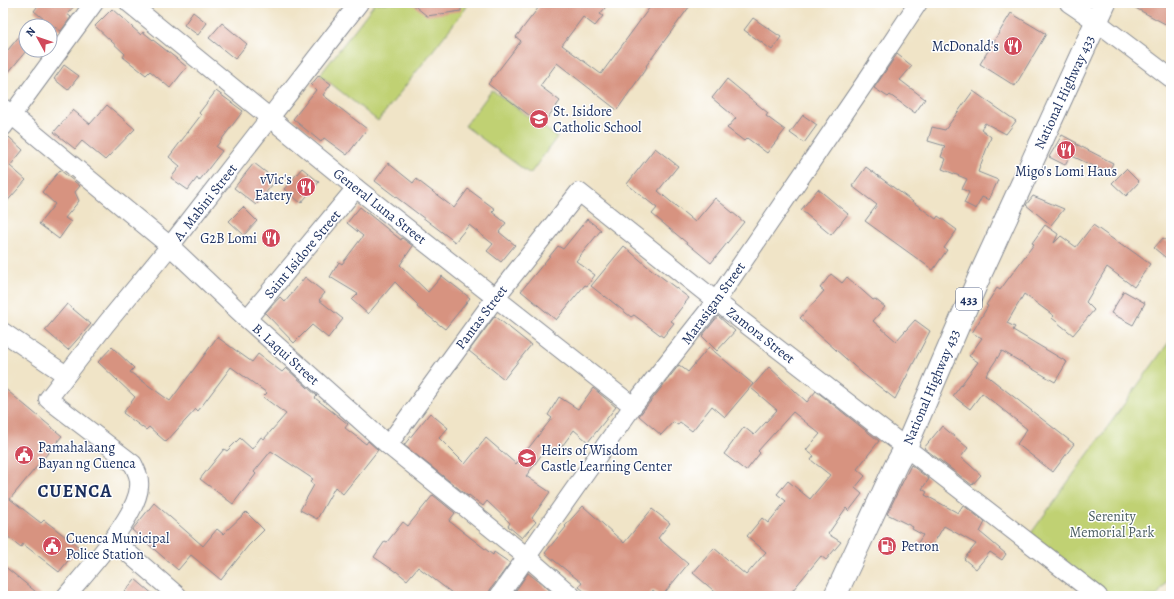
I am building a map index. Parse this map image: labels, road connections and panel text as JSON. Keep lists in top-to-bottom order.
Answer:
{
  "streets": {
    "main road": ["National Highway 433", "433"],
    "street": [
      "A. Mabini Street",
      "General Luna Street",
      "Saint Isidore Street",
      "Marasigan Street",
      "Pantas Street",
      "Zamora Street",
      "B. Laqui Street"
    ]
  },
  "crossings": [
    ["National Highway 433", "Zamora Street"],
    ["A. Mabini Street", "General Luna Street"],
    ["A. Mabini Street", "B. Laqui Street"],
    ["General Luna Street", "Saint Isidore Street"],
    ["General Luna Street", "Marasigan Street"],
    ["General Luna Street", "Pantas Street"],
    ["Saint Isidore Street", "B. Laqui Street"],
    ["Marasigan Street", "Zamora Street"],
    ["Marasigan Street", "B. Laqui Street"],
    ["Pantas Street", "Zamora Street"],
    ["Pantas Street", "B. Laqui Street"]
  ],
  "districts": ["CUENCA"],
  "parks": ["Serenity Memorial Park"],
  "places": {
    "restaurant": [
      "McDonald's",
      "Migo's Lomi Haus",
      "vVic's Eatery",
      "G2B Lomi"
    ],
    "school or university": ["St. Isidore Catholic School", "Heirs of Wisdom Castle Learning Center"],
    "public building": ["Pamahalaang Bayan ng Cuenca", "Cuenca Municipal Police Station"],
    "fuel station": ["Petron"]
  },
  "north": "top left"
}
